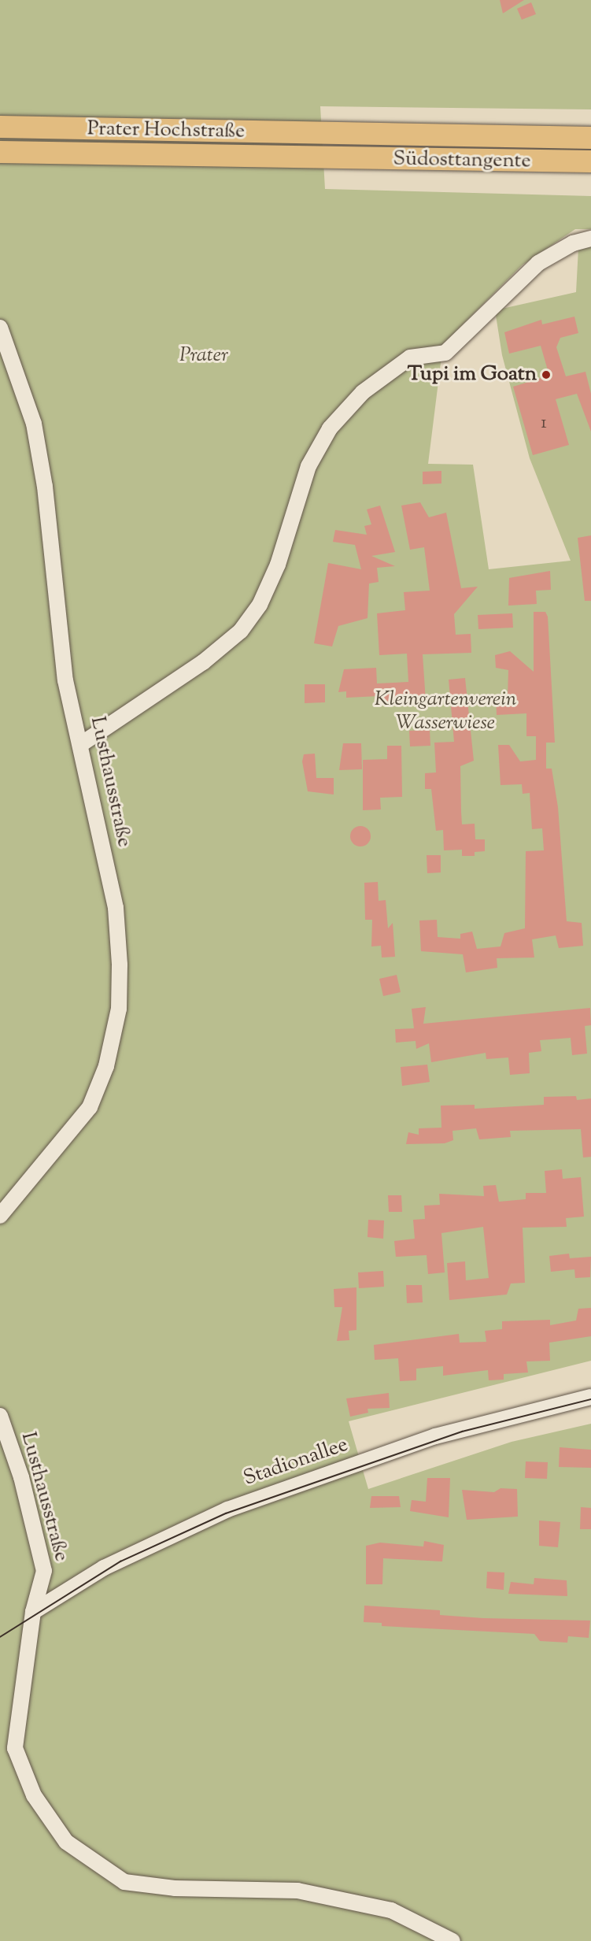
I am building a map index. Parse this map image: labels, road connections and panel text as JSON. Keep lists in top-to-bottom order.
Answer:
{
  "streets": {
    "highway": ["Prater Hochstraße", "Südosttangente"],
    "street": ["Lusthausstraße", "Stadionallee"]
  },
  "crossings": [
    ["Prater Hochstraße", "Südosttangente"],
    ["Lusthausstraße", "Stadionallee"]
  ],
  "parks": ["Prater", "Kleingartenverein Wasserwiese"],
  "places": ["Tupi im Goatn"],
  "house_numbers": ["1"]
}
